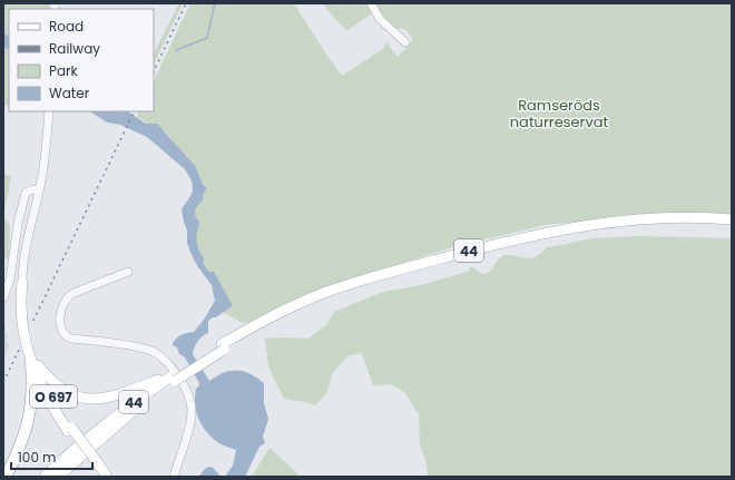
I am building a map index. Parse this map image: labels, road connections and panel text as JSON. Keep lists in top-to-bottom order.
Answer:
{
  "streets": {
    "highway": ["O 697"],
    "main road": ["44"]
  },
  "parks": ["Ramseröds naturreservat"],
  "legend": [
    "Road",
    "Railway",
    "Park",
    "Water"
  ],
  "scale_bar": "100 m"
}
